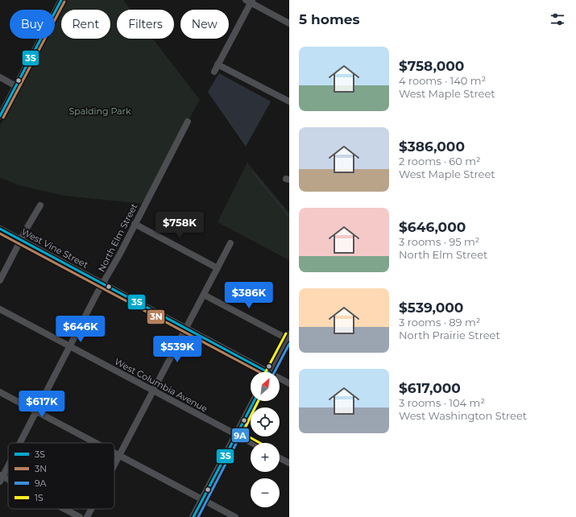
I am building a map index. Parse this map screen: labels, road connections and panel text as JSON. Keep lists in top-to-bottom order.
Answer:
{
  "streets": {
    "street": ["North Elm Street", "West Vine Street", "West Columbia Avenue"]
  },
  "crossings": [
    ["North Elm Street", "West Vine Street"],
    ["North Elm Street", "West Columbia Avenue"]
  ],
  "parks": ["Spalding Park"],
  "lines": [
    "transit line 3S",
    "transit line 3N",
    "transit line 1S",
    "transit line 9A"
  ],
  "legend": [
    "3S",
    "3N",
    "9A",
    "1S"
  ],
  "north": "top right",
  "page": {
    "heading": "5 homes",
    "chip": [
      "Buy",
      "Rent",
      "Filters",
      "New"
    ],
    "list": [
      {
        "name": "$758,000",
        "note": "4 rooms · 140 m² · West Maple Street"
      },
      {
        "name": "$386,000",
        "note": "2 rooms · 60 m² · West Maple Street"
      },
      {
        "name": "$646,000",
        "note": "3 rooms · 95 m² · North Elm Street"
      },
      {
        "name": "$539,000",
        "note": "3 rooms · 89 m² · North Prairie Street"
      },
      {
        "name": "$617,000",
        "note": "3 rooms · 104 m² · West Washington Street"
      }
    ],
    "price": [
      "$758K",
      "$386K",
      "$646K",
      "$539K",
      "$617K"
    ],
    "map_buttons": ["+", "−"]
  }
}
